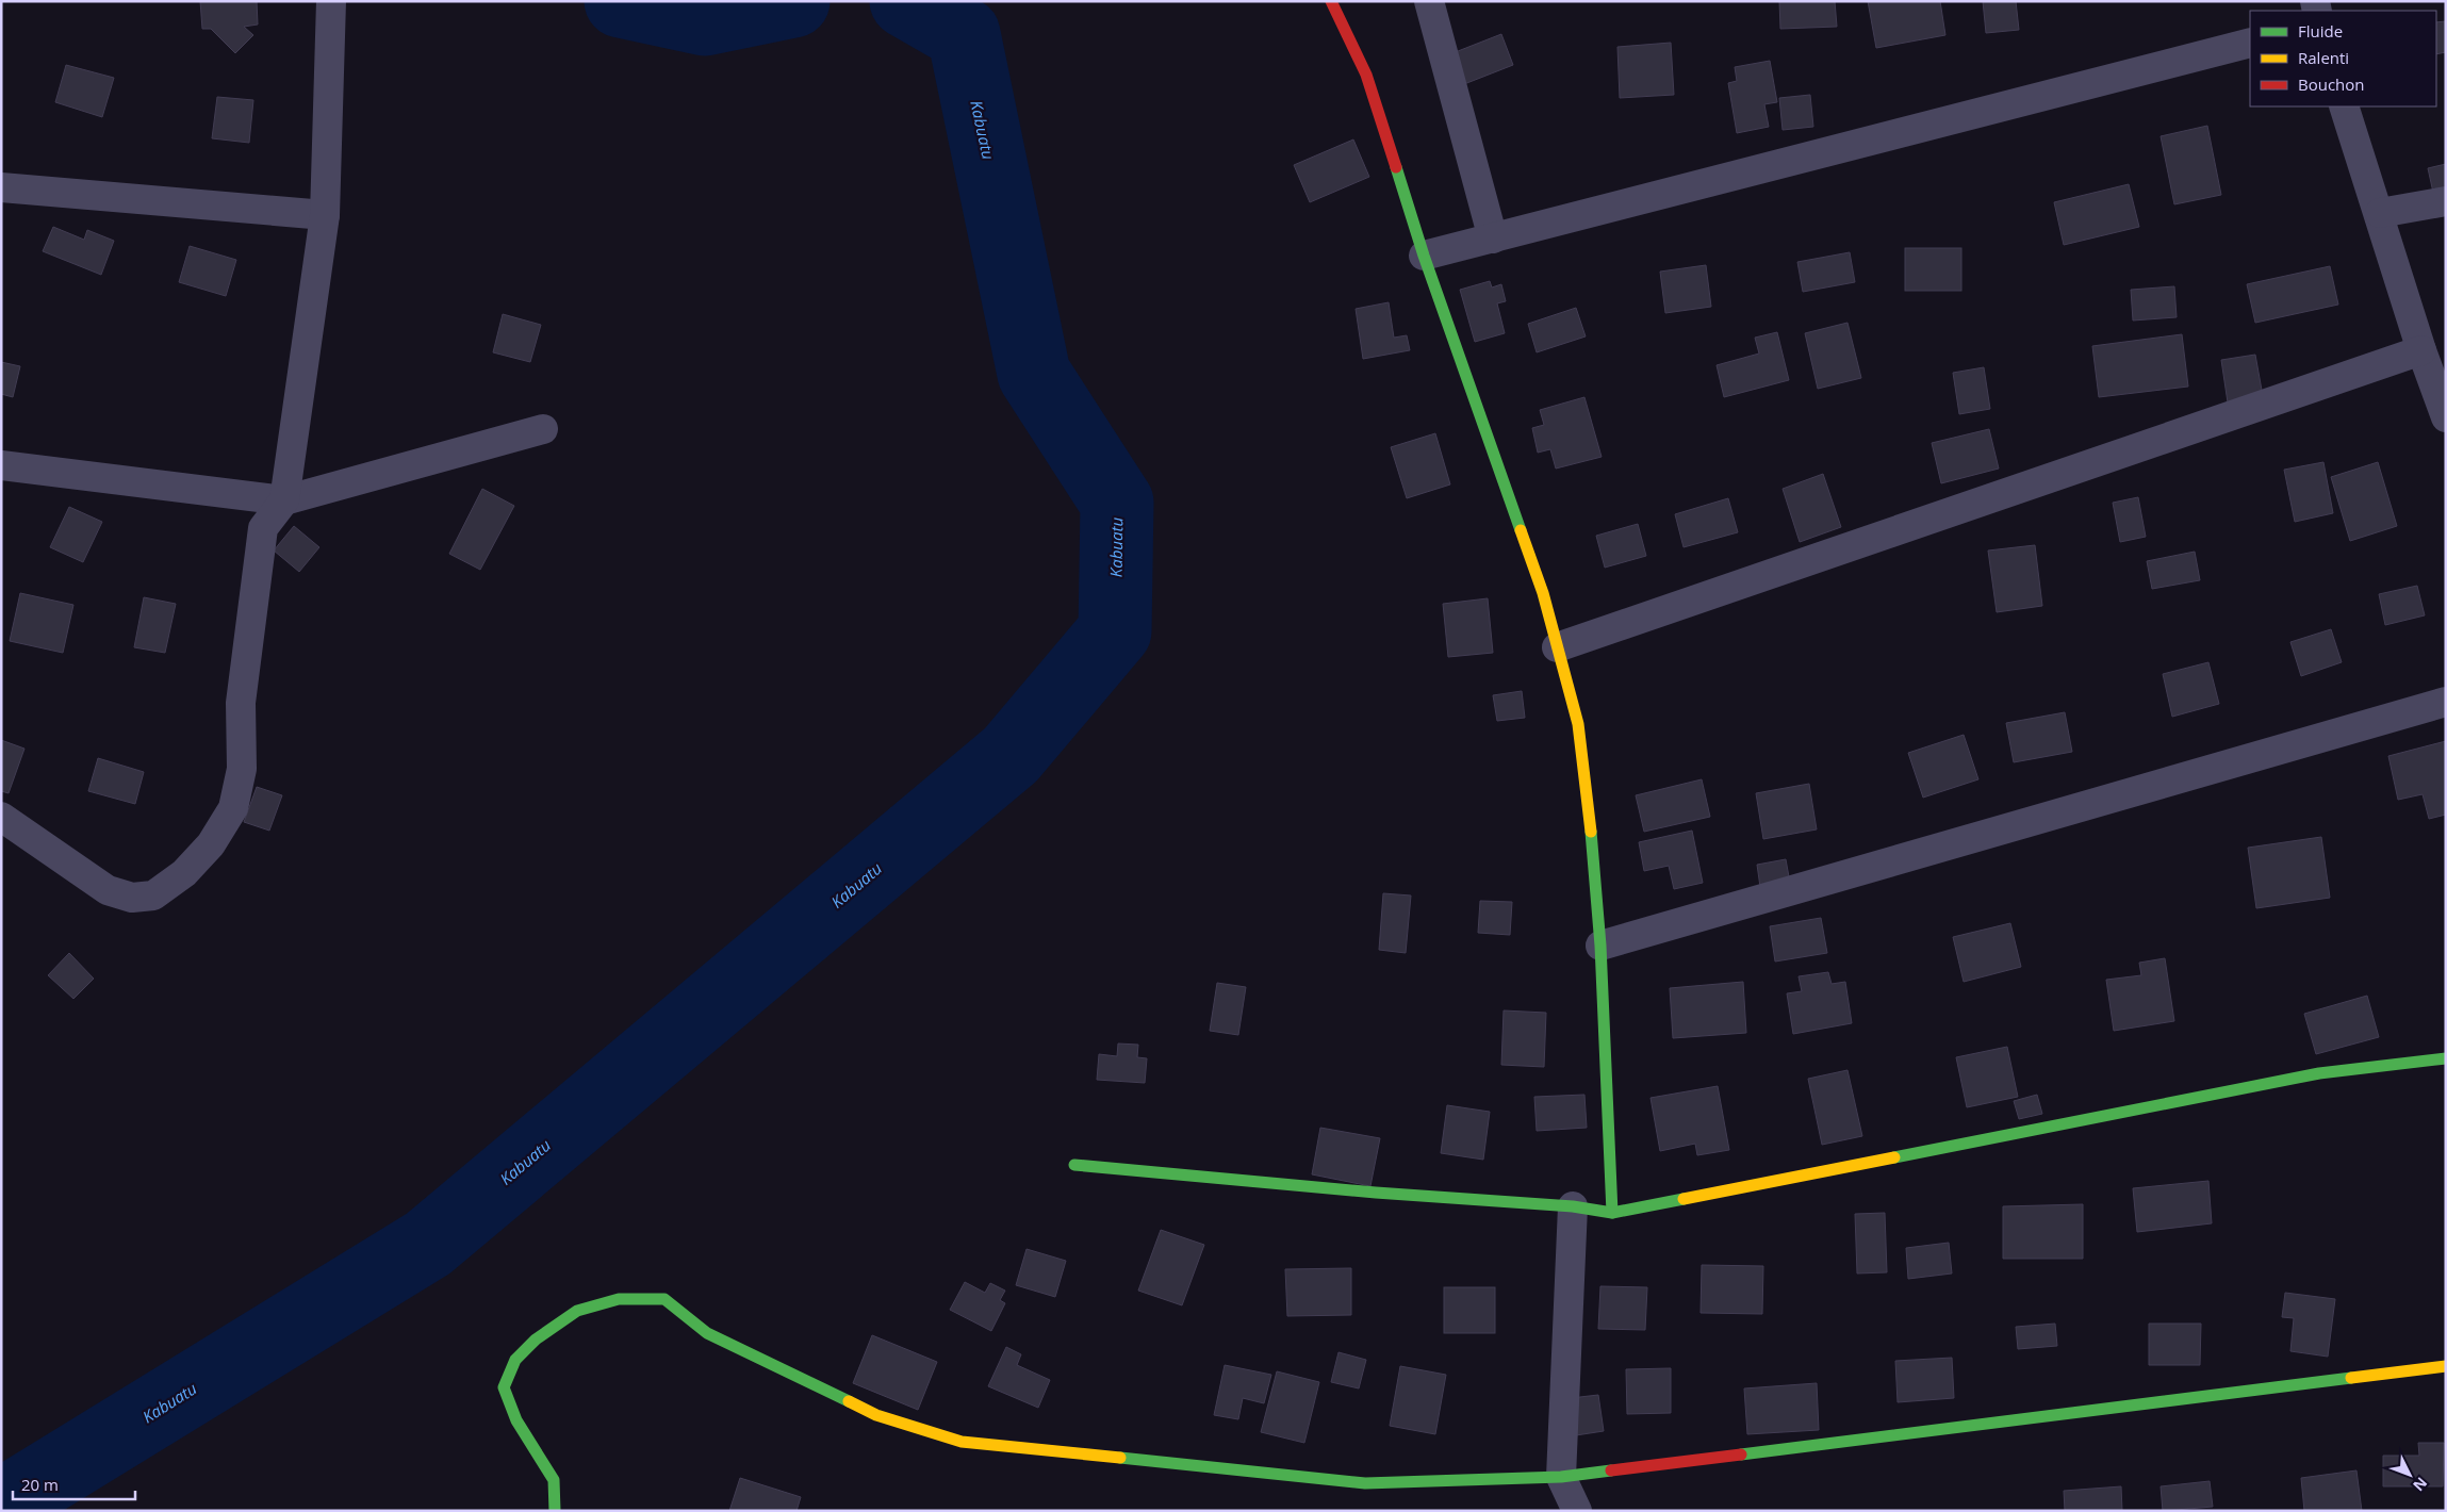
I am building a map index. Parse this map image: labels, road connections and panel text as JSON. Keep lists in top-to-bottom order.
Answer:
{
  "water": ["Kabuatu"],
  "legend": ["Fluide", "Ralenti", "Bouchon"],
  "scale_bar": "20 m",
  "north": "bottom right"
}
